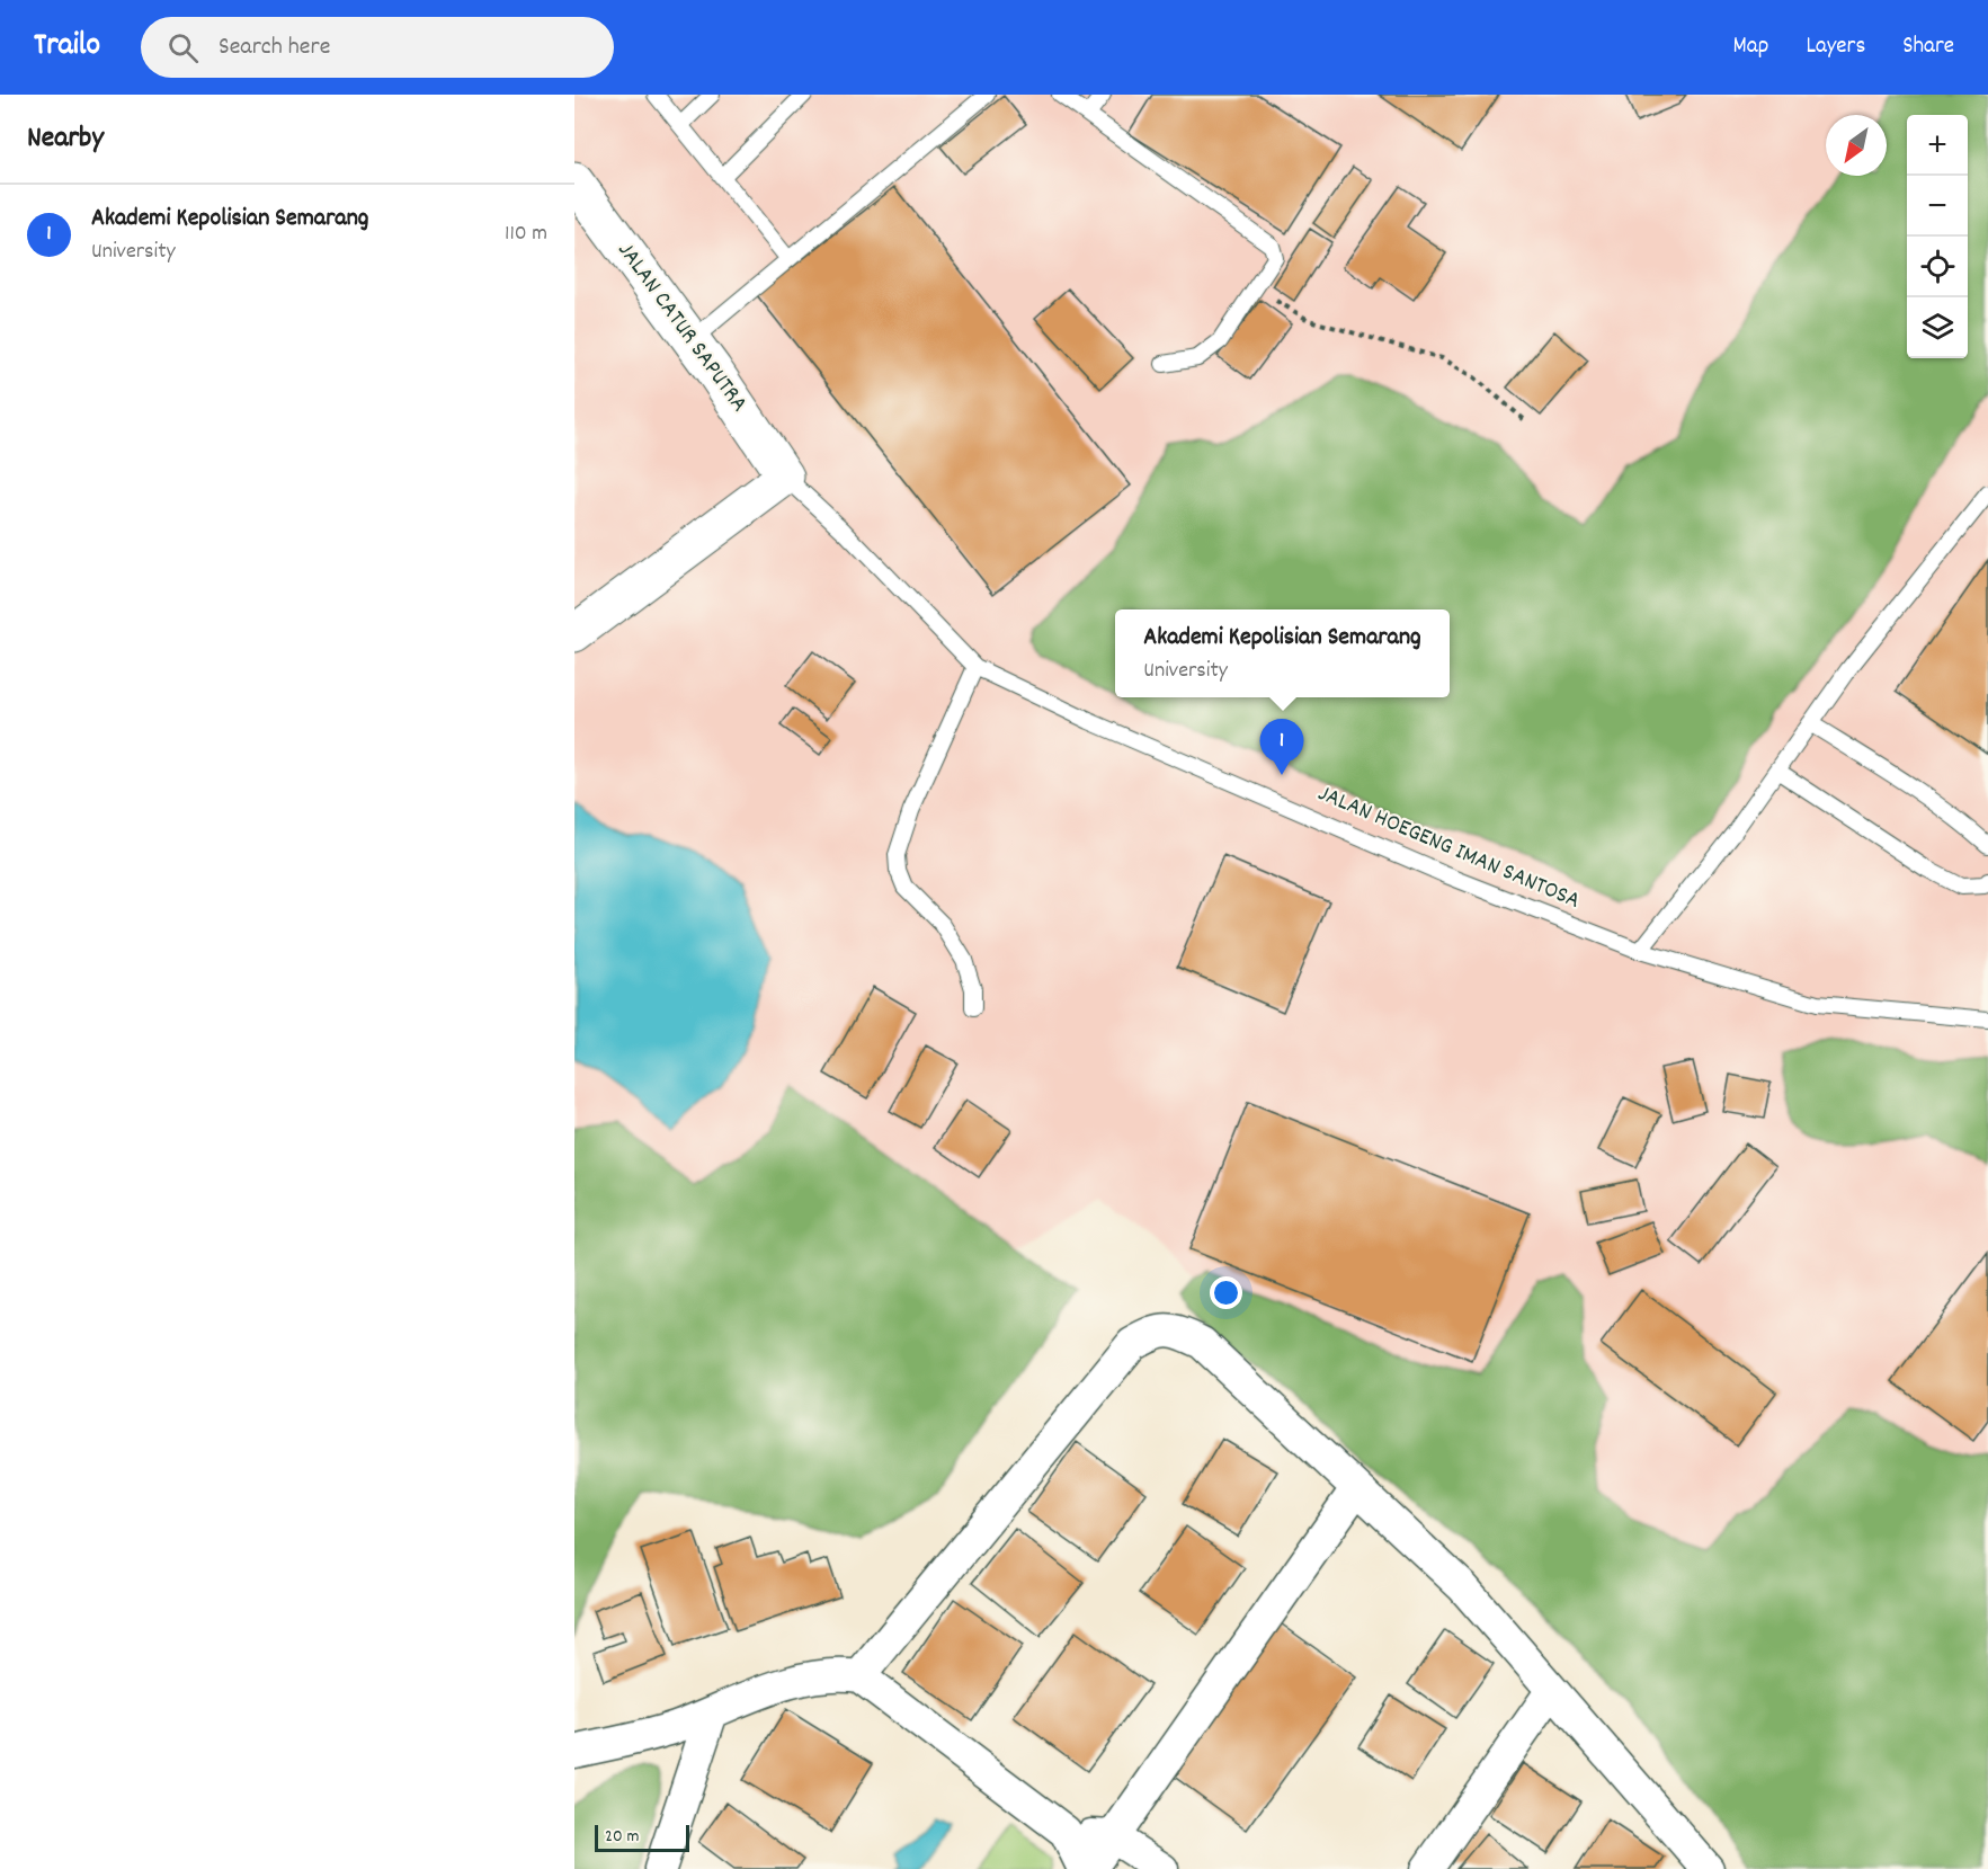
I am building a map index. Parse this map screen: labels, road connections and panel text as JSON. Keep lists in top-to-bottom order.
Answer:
{
  "streets": {
    "street": ["JALAN CATUR SAPUTRA"],
    "lane": ["JALAN HOEGENG IMAN SANTOSA"]
  },
  "crossings": [
    ["JALAN CATUR SAPUTRA", "JALAN HOEGENG IMAN SANTOSA"]
  ],
  "scale_bar": "20 m",
  "north": "bottom left",
  "page": {
    "header": "Trailo",
    "search": "Search here",
    "nav": ["Map", "Layers", "Share"],
    "heading": "Nearby",
    "map_buttons": ["+", "−"],
    "list": [
      {
        "mark": "1",
        "name": "Akademi Kepolisian Semarang",
        "note": "University",
        "value": "110 m"
      }
    ],
    "popup": ["Akademi Kepolisian Semarang", "University"],
    "pins": "1",
    "scale": "20 m"
  }
}
